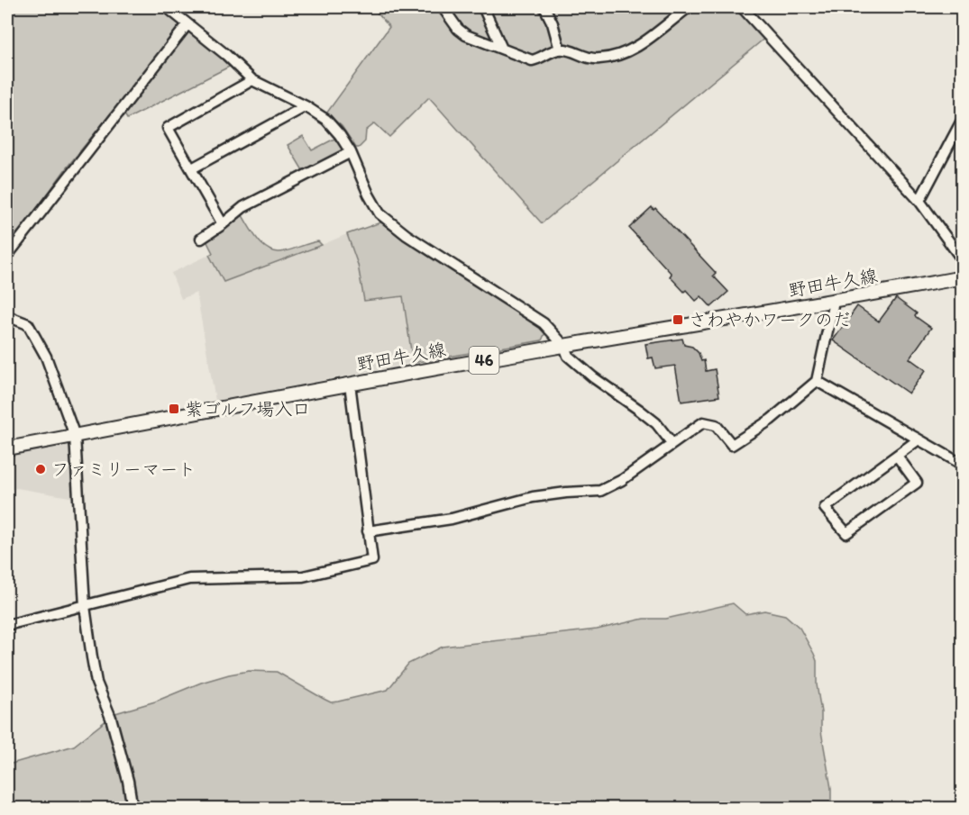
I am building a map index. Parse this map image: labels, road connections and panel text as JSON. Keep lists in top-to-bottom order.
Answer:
{
  "streets": {
    "main road": ["野田牛久線", "46"]
  },
  "places": {
    "transit": ["さわやかワークのだ", "紫ゴルフ場入口"],
    "other": ["ファミリーマート"]
  }
}
